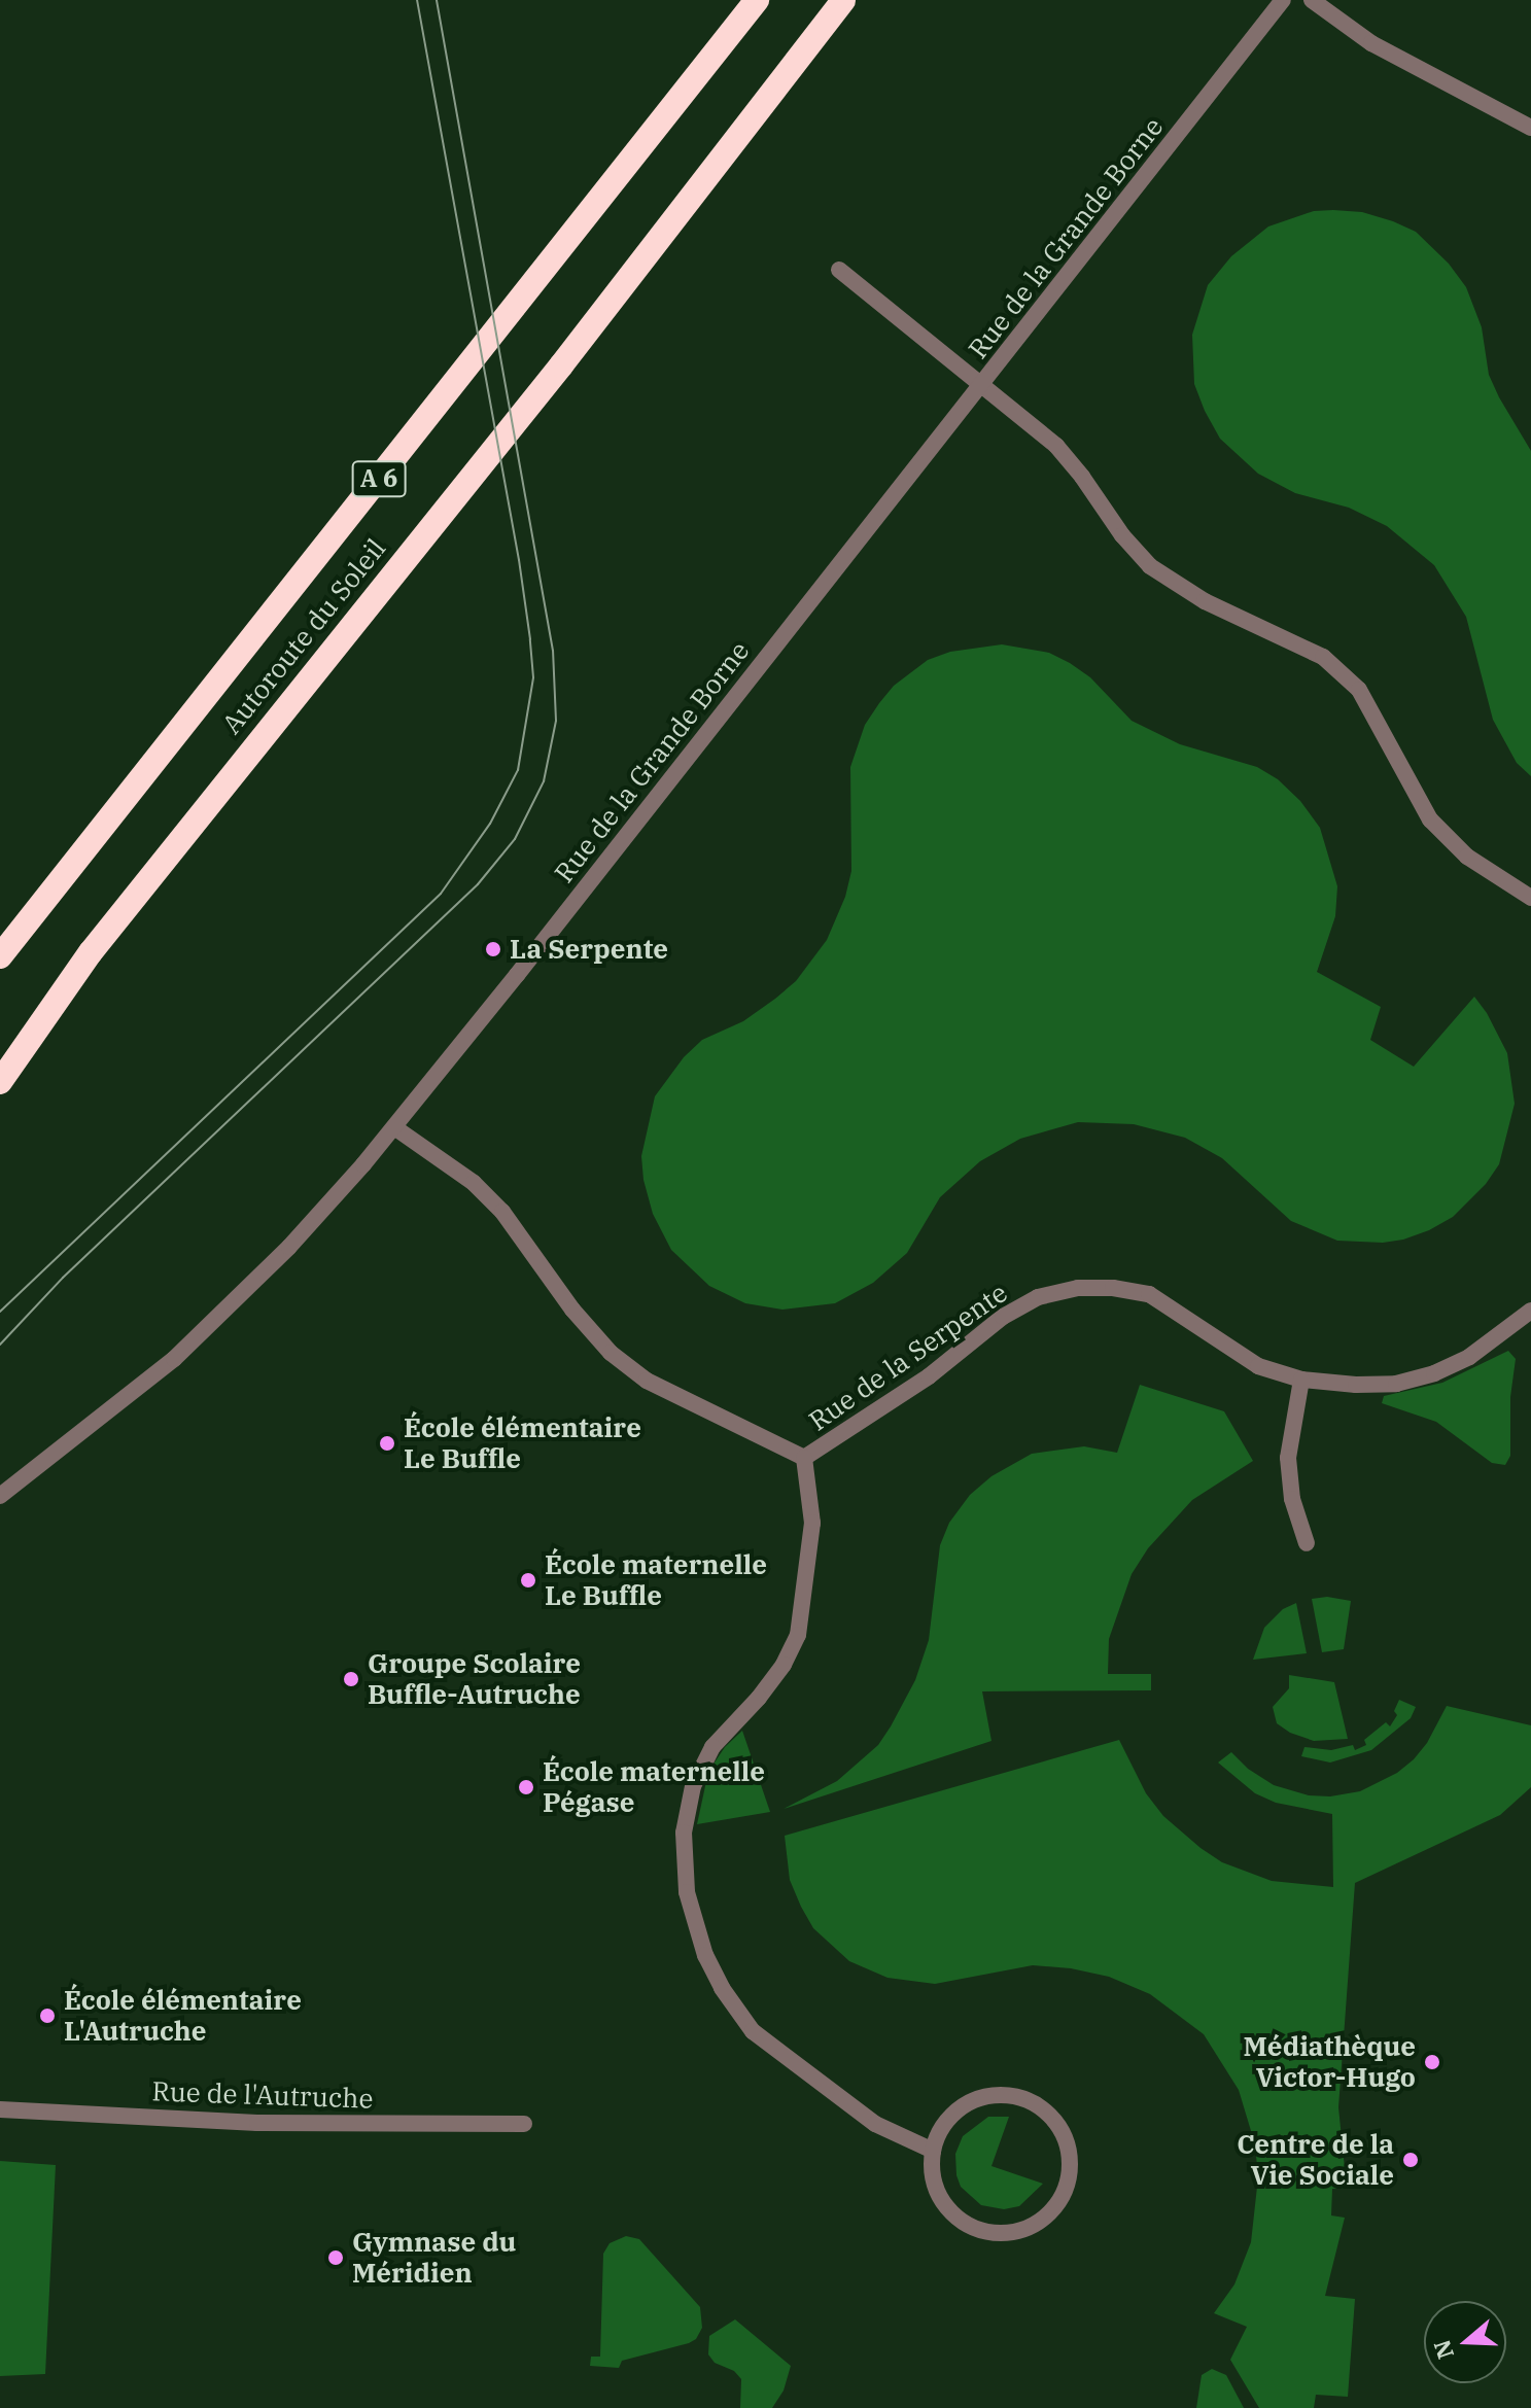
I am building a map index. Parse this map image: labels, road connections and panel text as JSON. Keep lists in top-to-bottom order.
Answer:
{
  "streets": {
    "highway": ["A 6", "Autoroute du Soleil"],
    "street": ["Rue de la Grande Borne", "Rue de la Serpente", "Rue de l'Autruche"]
  },
  "crossings": [
    ["Rue de la Grande Borne", "Rue de la Serpente"]
  ],
  "places": [
    "La Serpente",
    "École élémentaire Le Buffle",
    "École maternelle Le Buffle",
    "Groupe Scolaire Buffle-Autruche",
    "École maternelle Pégase",
    "École élémentaire L'Autruche",
    "Médiathèque Victor-Hugo",
    "Centre de la Vie Sociale",
    "Gymnase du Méridien"
  ],
  "north": "left"
}
